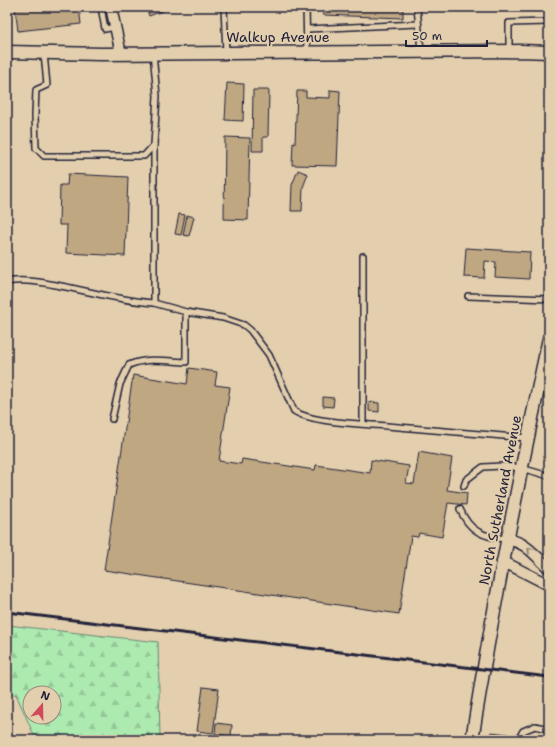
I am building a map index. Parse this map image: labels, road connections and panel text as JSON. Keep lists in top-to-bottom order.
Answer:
{
  "streets": {
    "street": ["Walkup Avenue", "North Sutherland Avenue"]
  },
  "scale_bar": "50 m",
  "north": "top"
}
